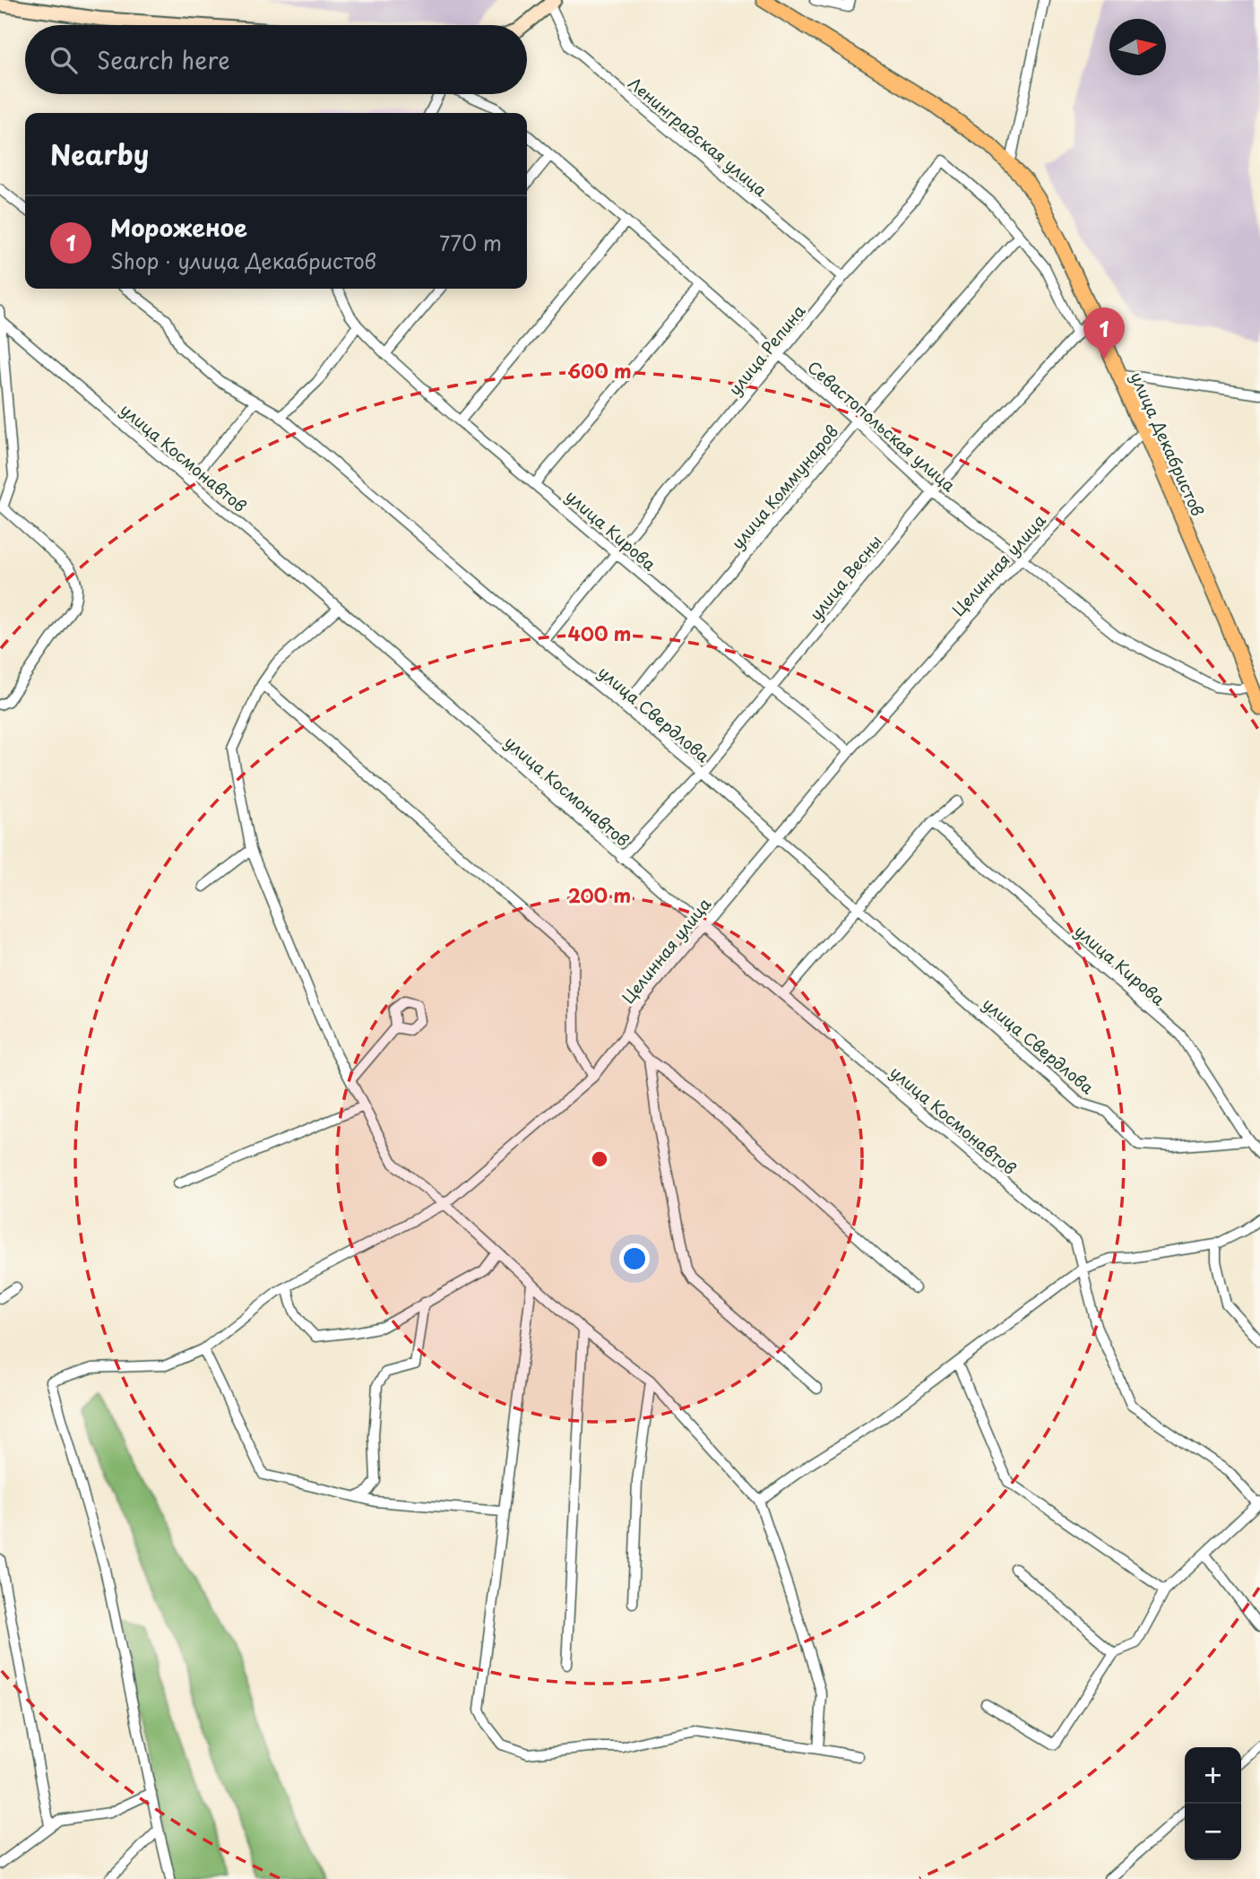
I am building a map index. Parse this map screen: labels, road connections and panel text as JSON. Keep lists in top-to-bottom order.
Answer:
{
  "streets": {
    "main road": ["улица Декабристов"],
    "street": [
      "Ленинградская улица",
      "улица Репина",
      "Севастопольская улица",
      "улица Космонавтов",
      "улица Коммунаров",
      "улица Кирова",
      "Целинная улица",
      "улица Весны",
      "улица Свердлова"
    ]
  },
  "crossings": [
    ["Ленинградская улица", "улица Репина"],
    ["улица Репина", "Севастопольская улица"],
    ["улица Репина", "улица Коммунаров"],
    ["улица Репина", "улица Кирова"],
    ["улица Репина", "улица Свердлова"],
    ["Севастопольская улица", "улица Декабристов"],
    ["Севастопольская улица", "улица Коммунаров"],
    ["Севастопольская улица", "Целинная улица"],
    ["Севастопольская улица", "улица Весны"],
    ["улица Декабристов", "Целинная улица"],
    ["улица Декабристов", "улица Весны"],
    ["улица Космонавтов", "Целинная улица"],
    ["улица Космонавтов", "улица Весны"],
    ["улица Коммунаров", "улица Кирова"],
    ["улица Коммунаров", "улица Свердлова"],
    ["улица Кирова", "Целинная улица"],
    ["улица Кирова", "улица Весны"],
    ["улица Кирова", "улица Свердлова"],
    ["Целинная улица", "улица Свердлова"],
    ["улица Весны", "улица Свердлова"]
  ],
  "north": "right",
  "page": {
    "search": "Search here",
    "heading": "Nearby",
    "list": [
      {
        "mark": "1",
        "name": "Мороженое",
        "note": "Shop · улица Декабристов",
        "value": "770 m"
      }
    ],
    "pins": "1",
    "map_buttons": ["+", "−"]
  },
  "rings": ["600 m", "400 m", "200 m"]
}
